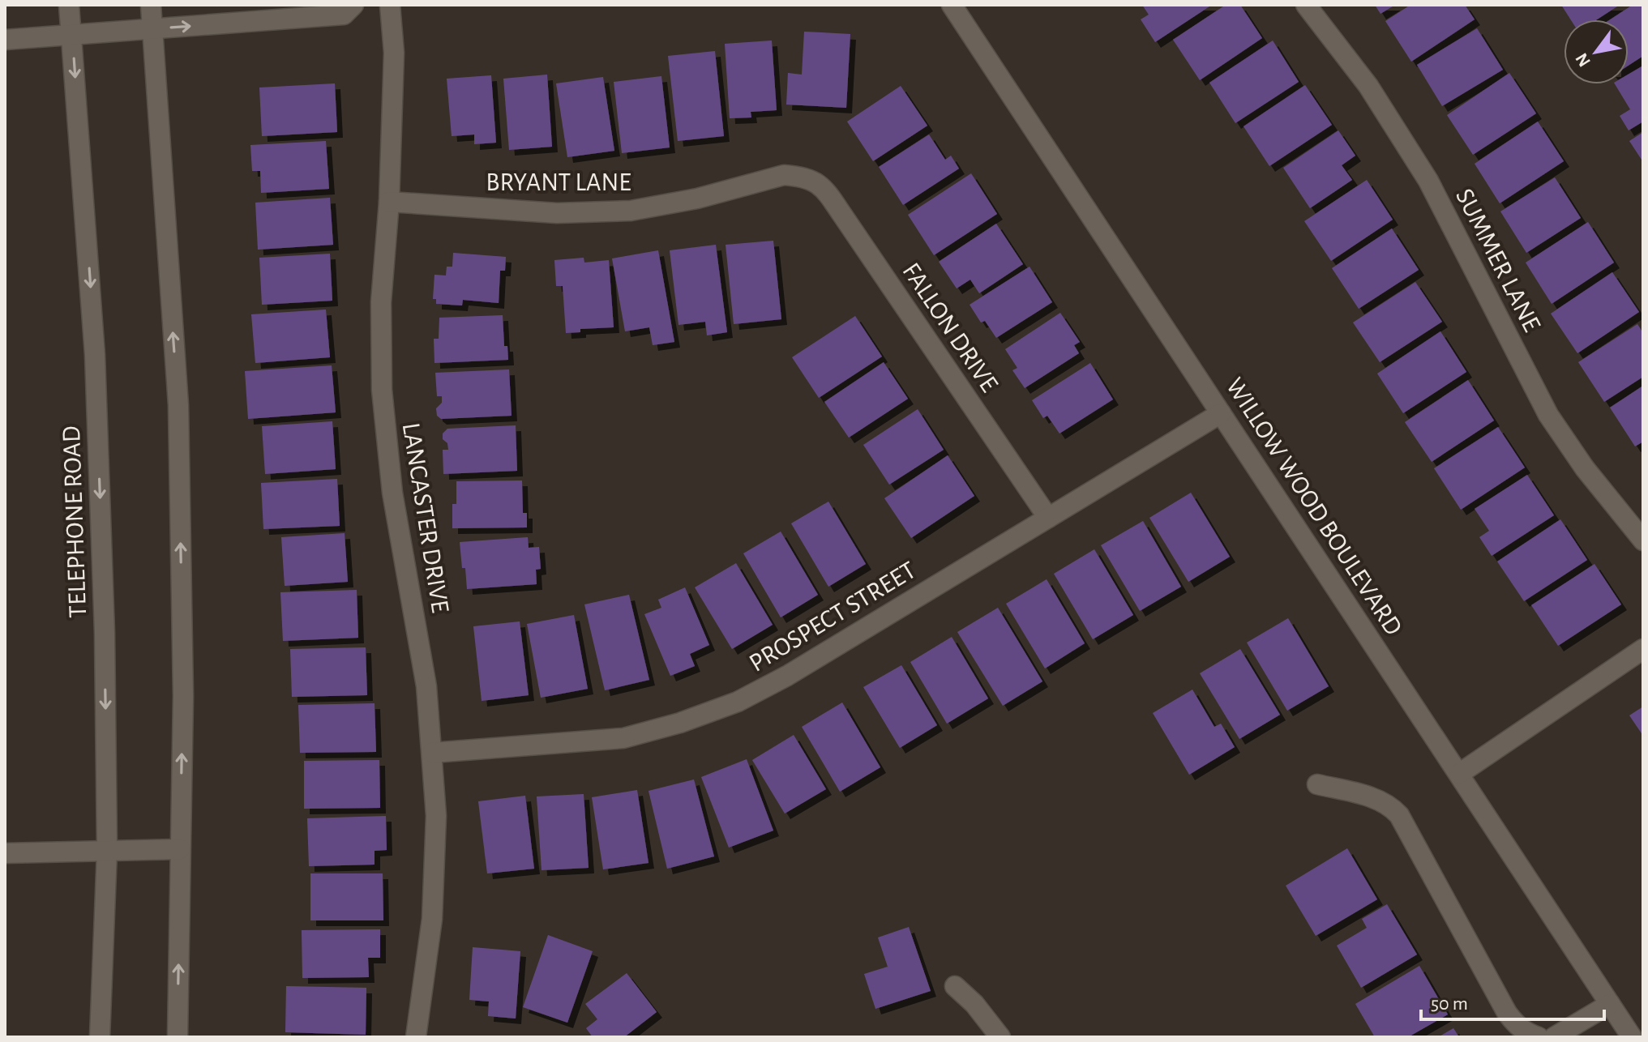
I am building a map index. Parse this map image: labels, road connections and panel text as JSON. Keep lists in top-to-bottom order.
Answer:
{
  "streets": {
    "street": [
      "BRYANT LANE",
      "SUMMER LANE",
      "FALLON DRIVE",
      "WILLOW WOOD BOULEVARD",
      "LANCASTER DRIVE",
      "TELEPHONE ROAD",
      "PROSPECT STREET"
    ]
  },
  "crossings": [
    ["BRYANT LANE", "FALLON DRIVE"],
    ["BRYANT LANE", "LANCASTER DRIVE"],
    ["FALLON DRIVE", "PROSPECT STREET"],
    ["WILLOW WOOD BOULEVARD", "PROSPECT STREET"],
    ["LANCASTER DRIVE", "PROSPECT STREET"]
  ],
  "scale_bar": "50 m",
  "north": "bottom left"
}
